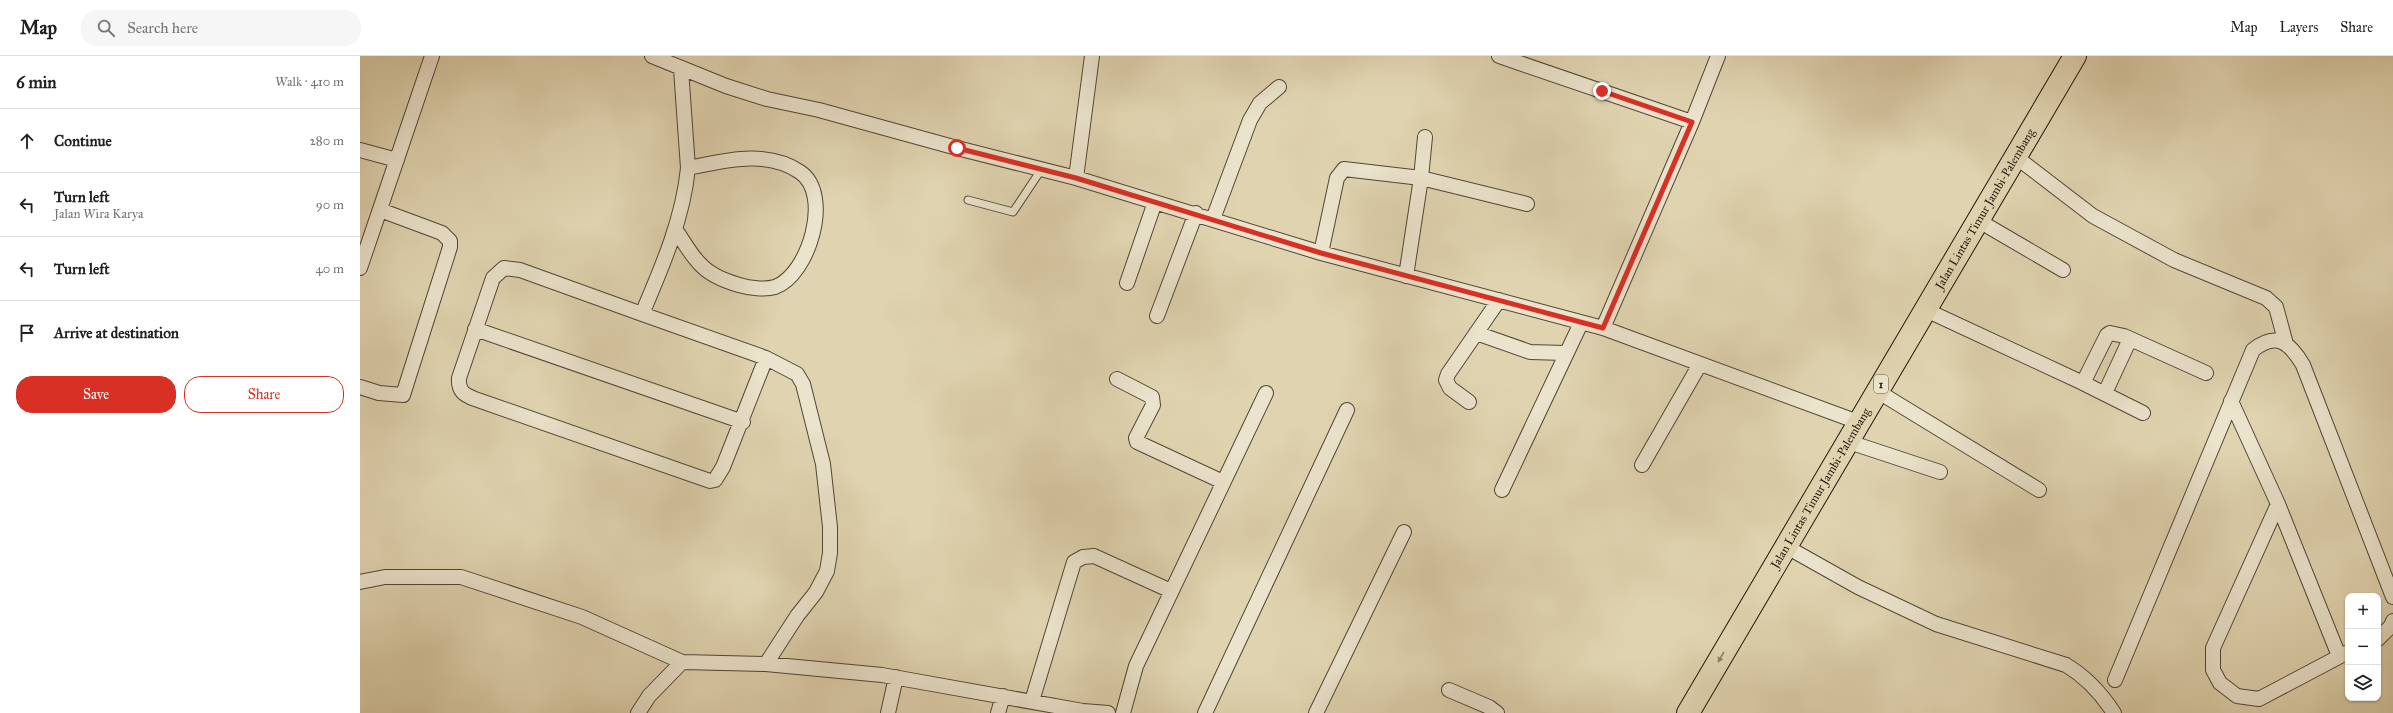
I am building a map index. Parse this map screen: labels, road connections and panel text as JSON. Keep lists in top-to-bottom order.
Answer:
{
  "streets": {
    "highway": ["Jalan Lintas Timur Jambi-Palembang", "1"]
  },
  "page": {
    "header": "Map",
    "search": "Search here",
    "nav": ["Map", "Layers", "Share"],
    "heading": ["6 min", "Walk · 410 m"],
    "list": [
      ["Continue", "280 m"],
      ["Turn left", "Jalan Wira Karya", "90 m"],
      ["Turn left", "40 m"],
      "Arrive at destination"
    ],
    "buttons": ["Save", "Share"],
    "map_buttons": ["+", "−"]
  }
}
